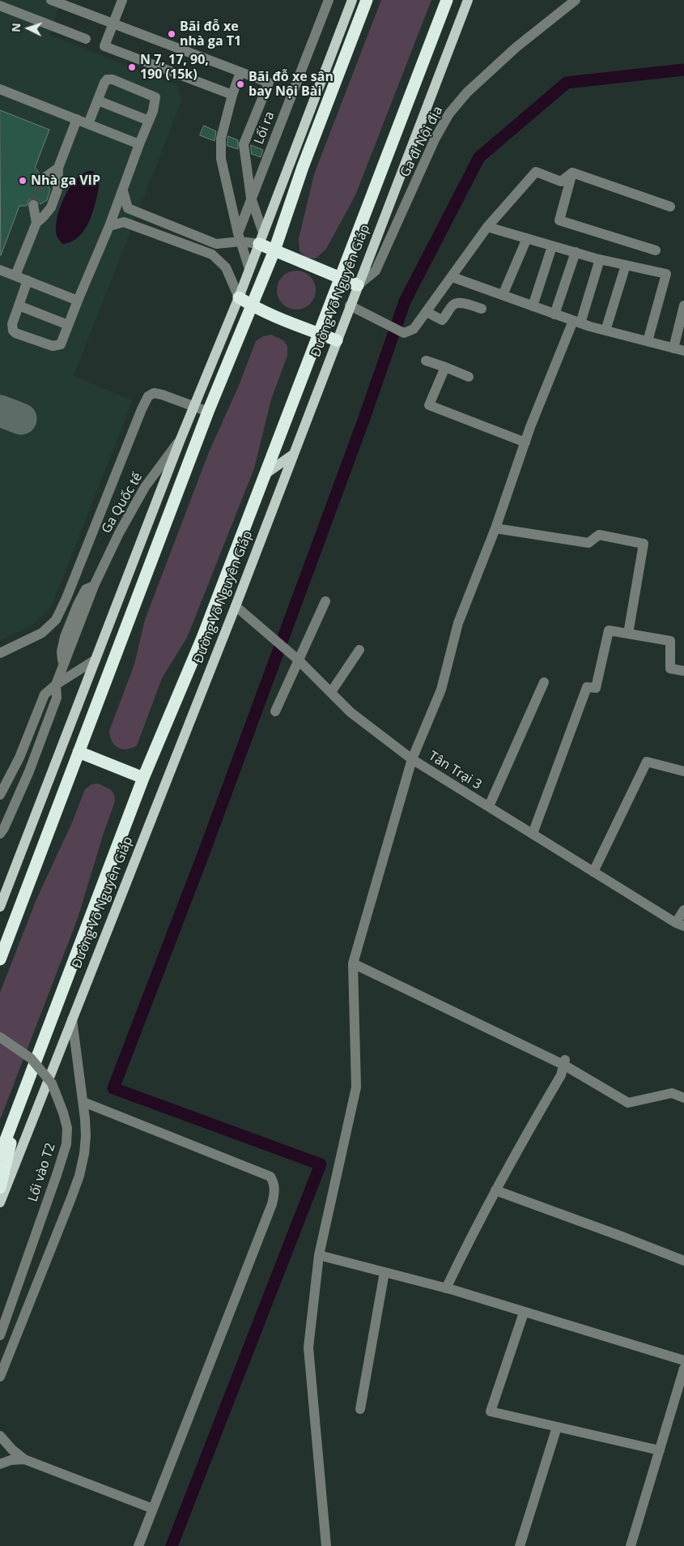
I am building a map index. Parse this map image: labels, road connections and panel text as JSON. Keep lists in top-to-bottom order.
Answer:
{
  "streets": {
    "highway": ["Đường Võ Nguyên Giáp"],
    "street": [
      "Lối ra",
      "Ga đi Nội địa",
      "Ga Quốc tế",
      "Tân Trại 3",
      "Lối vào T2"
    ]
  },
  "crossings": [
    ["Ga đi Nội địa", "Đường Võ Nguyên Giáp"],
    ["Đường Võ Nguyên Giáp", "Tân Trại 3"]
  ],
  "places": [
    "Bãi đỗ xe nhà ga T1",
    "N 7, 17, 90, 190 (15k)",
    "Bãi đỗ xe sân bay Nội Bài",
    "Nhà ga VIP"
  ],
  "north": "left"
}
